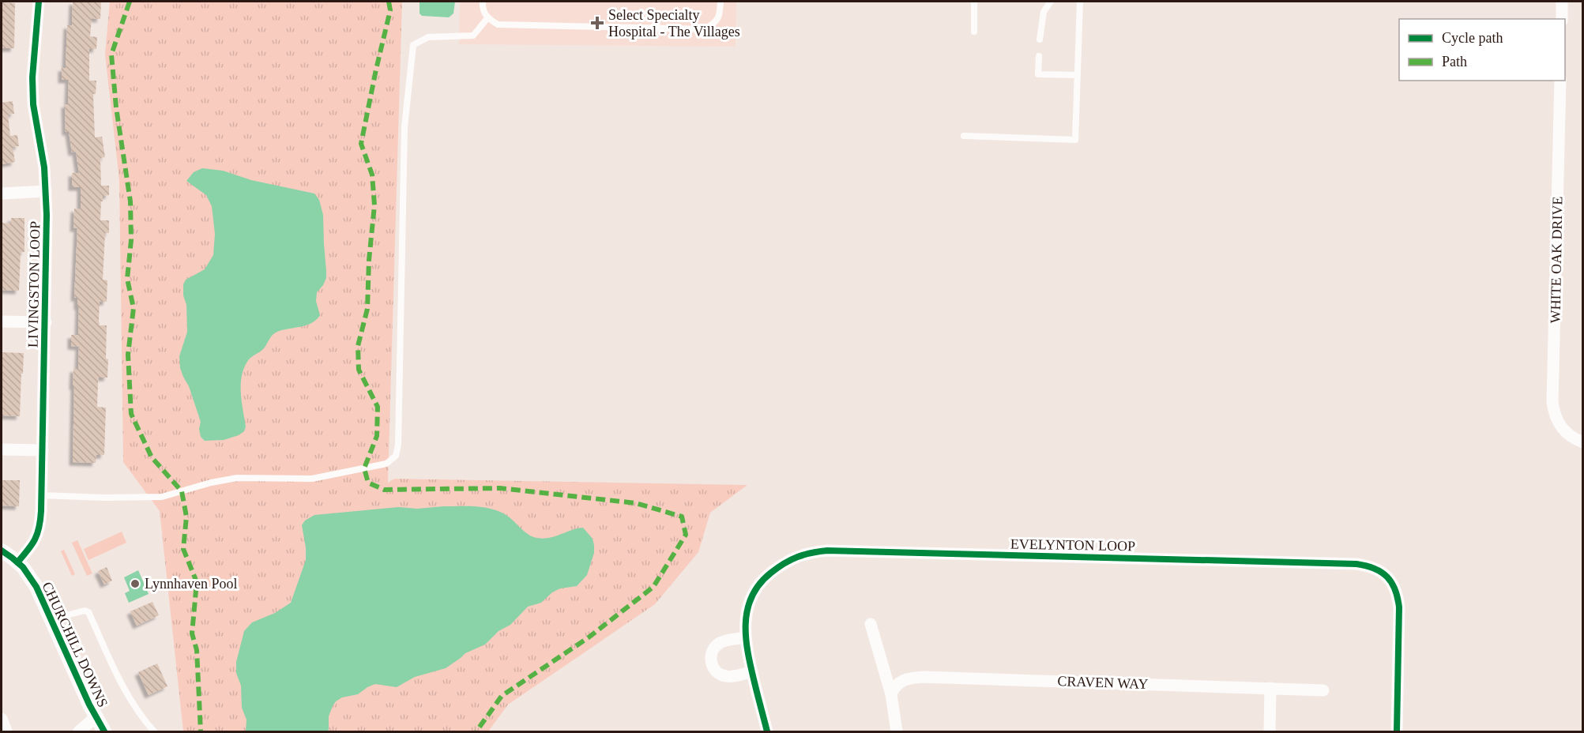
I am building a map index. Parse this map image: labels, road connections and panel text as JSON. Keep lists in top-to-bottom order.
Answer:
{
  "streets": {
    "street": [
      "WHITE OAK DRIVE",
      "LIVINGSTON LOOP",
      "EVELYNTON LOOP",
      "CHURCHILL DOWNS",
      "CRAVEN WAY"
    ]
  },
  "crossings": [
    ["LIVINGSTON LOOP", "CHURCHILL DOWNS"]
  ],
  "places": {
    "health": ["Select Specialty Hospital - The Villages"],
    "other": ["Lynnhaven Pool"]
  },
  "legend": ["Cycle path", "Path"]
}
